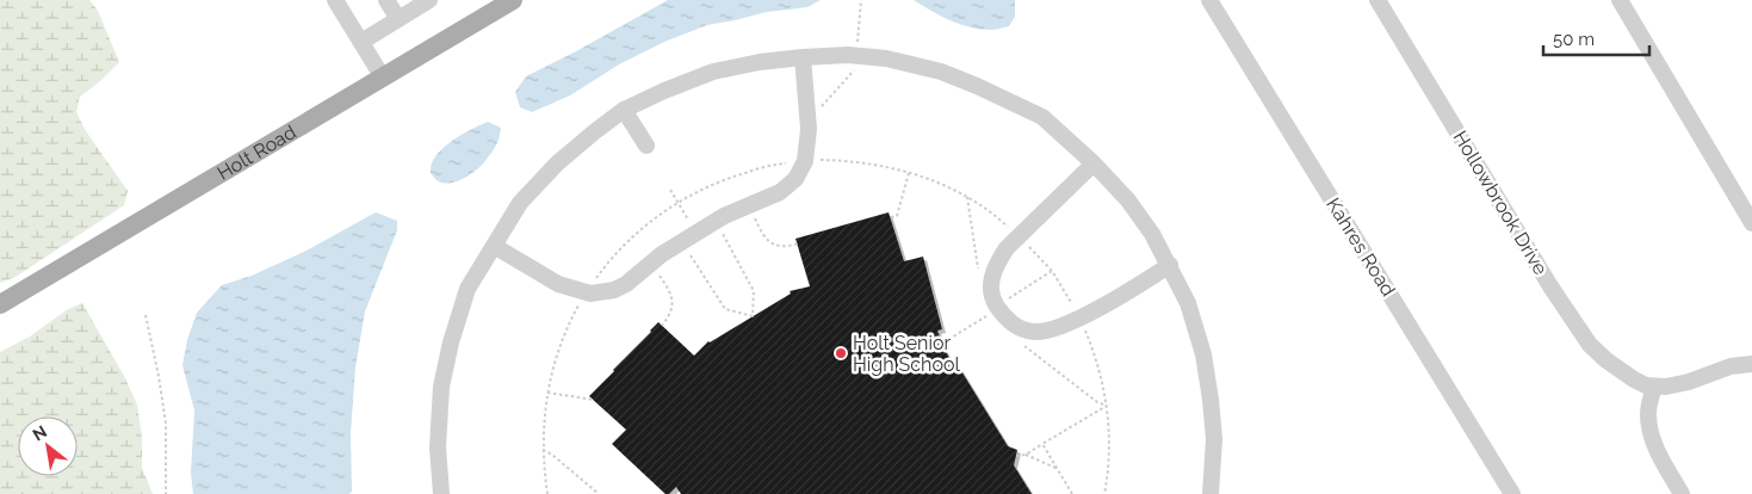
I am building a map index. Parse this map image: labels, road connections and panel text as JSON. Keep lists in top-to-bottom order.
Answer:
{
  "streets": {
    "main road": ["Holt Road"],
    "street": ["Hollowbrook Drive", "Kahres Road"]
  },
  "places": ["Holt Senior High School"],
  "scale_bar": "50 m",
  "north": "top left"
}
